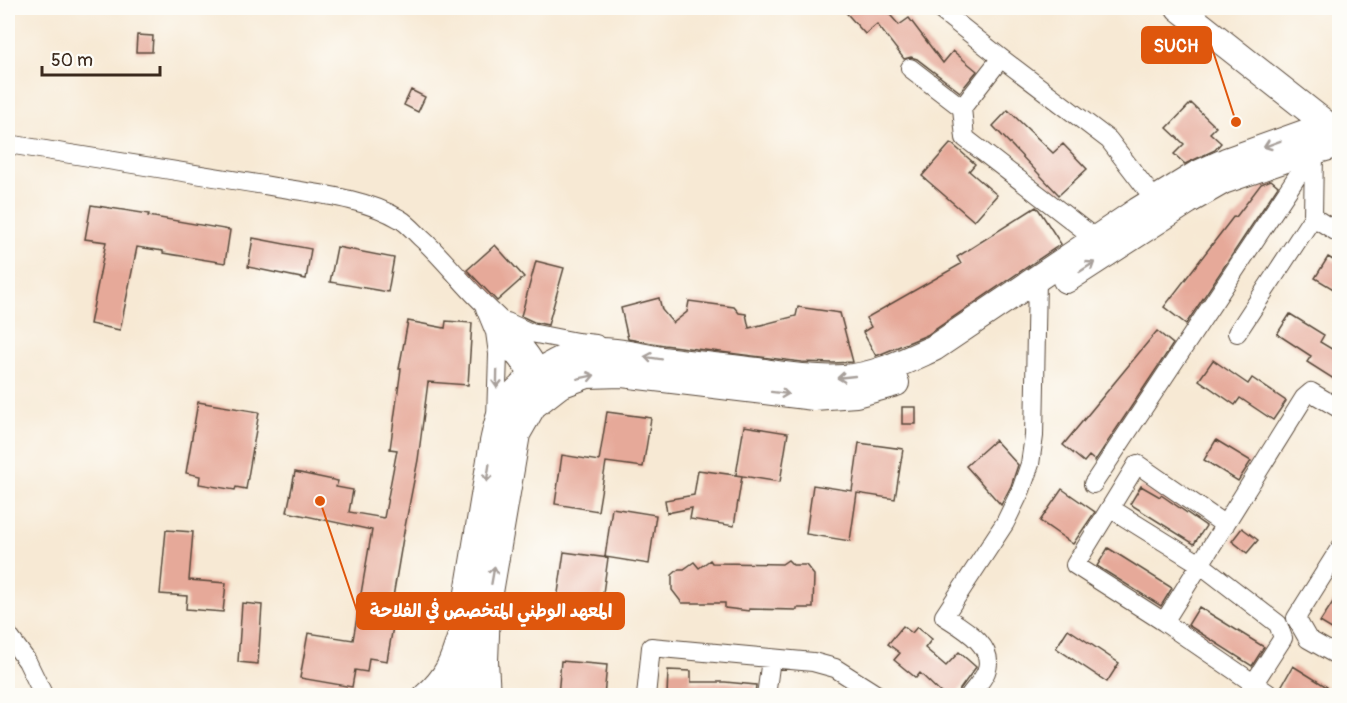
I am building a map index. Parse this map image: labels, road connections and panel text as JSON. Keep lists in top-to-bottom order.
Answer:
{
  "places": ["SUCH", "المعهد الوطني المتخصص في الفلاحة"],
  "scale_bar": "50 m"
}
